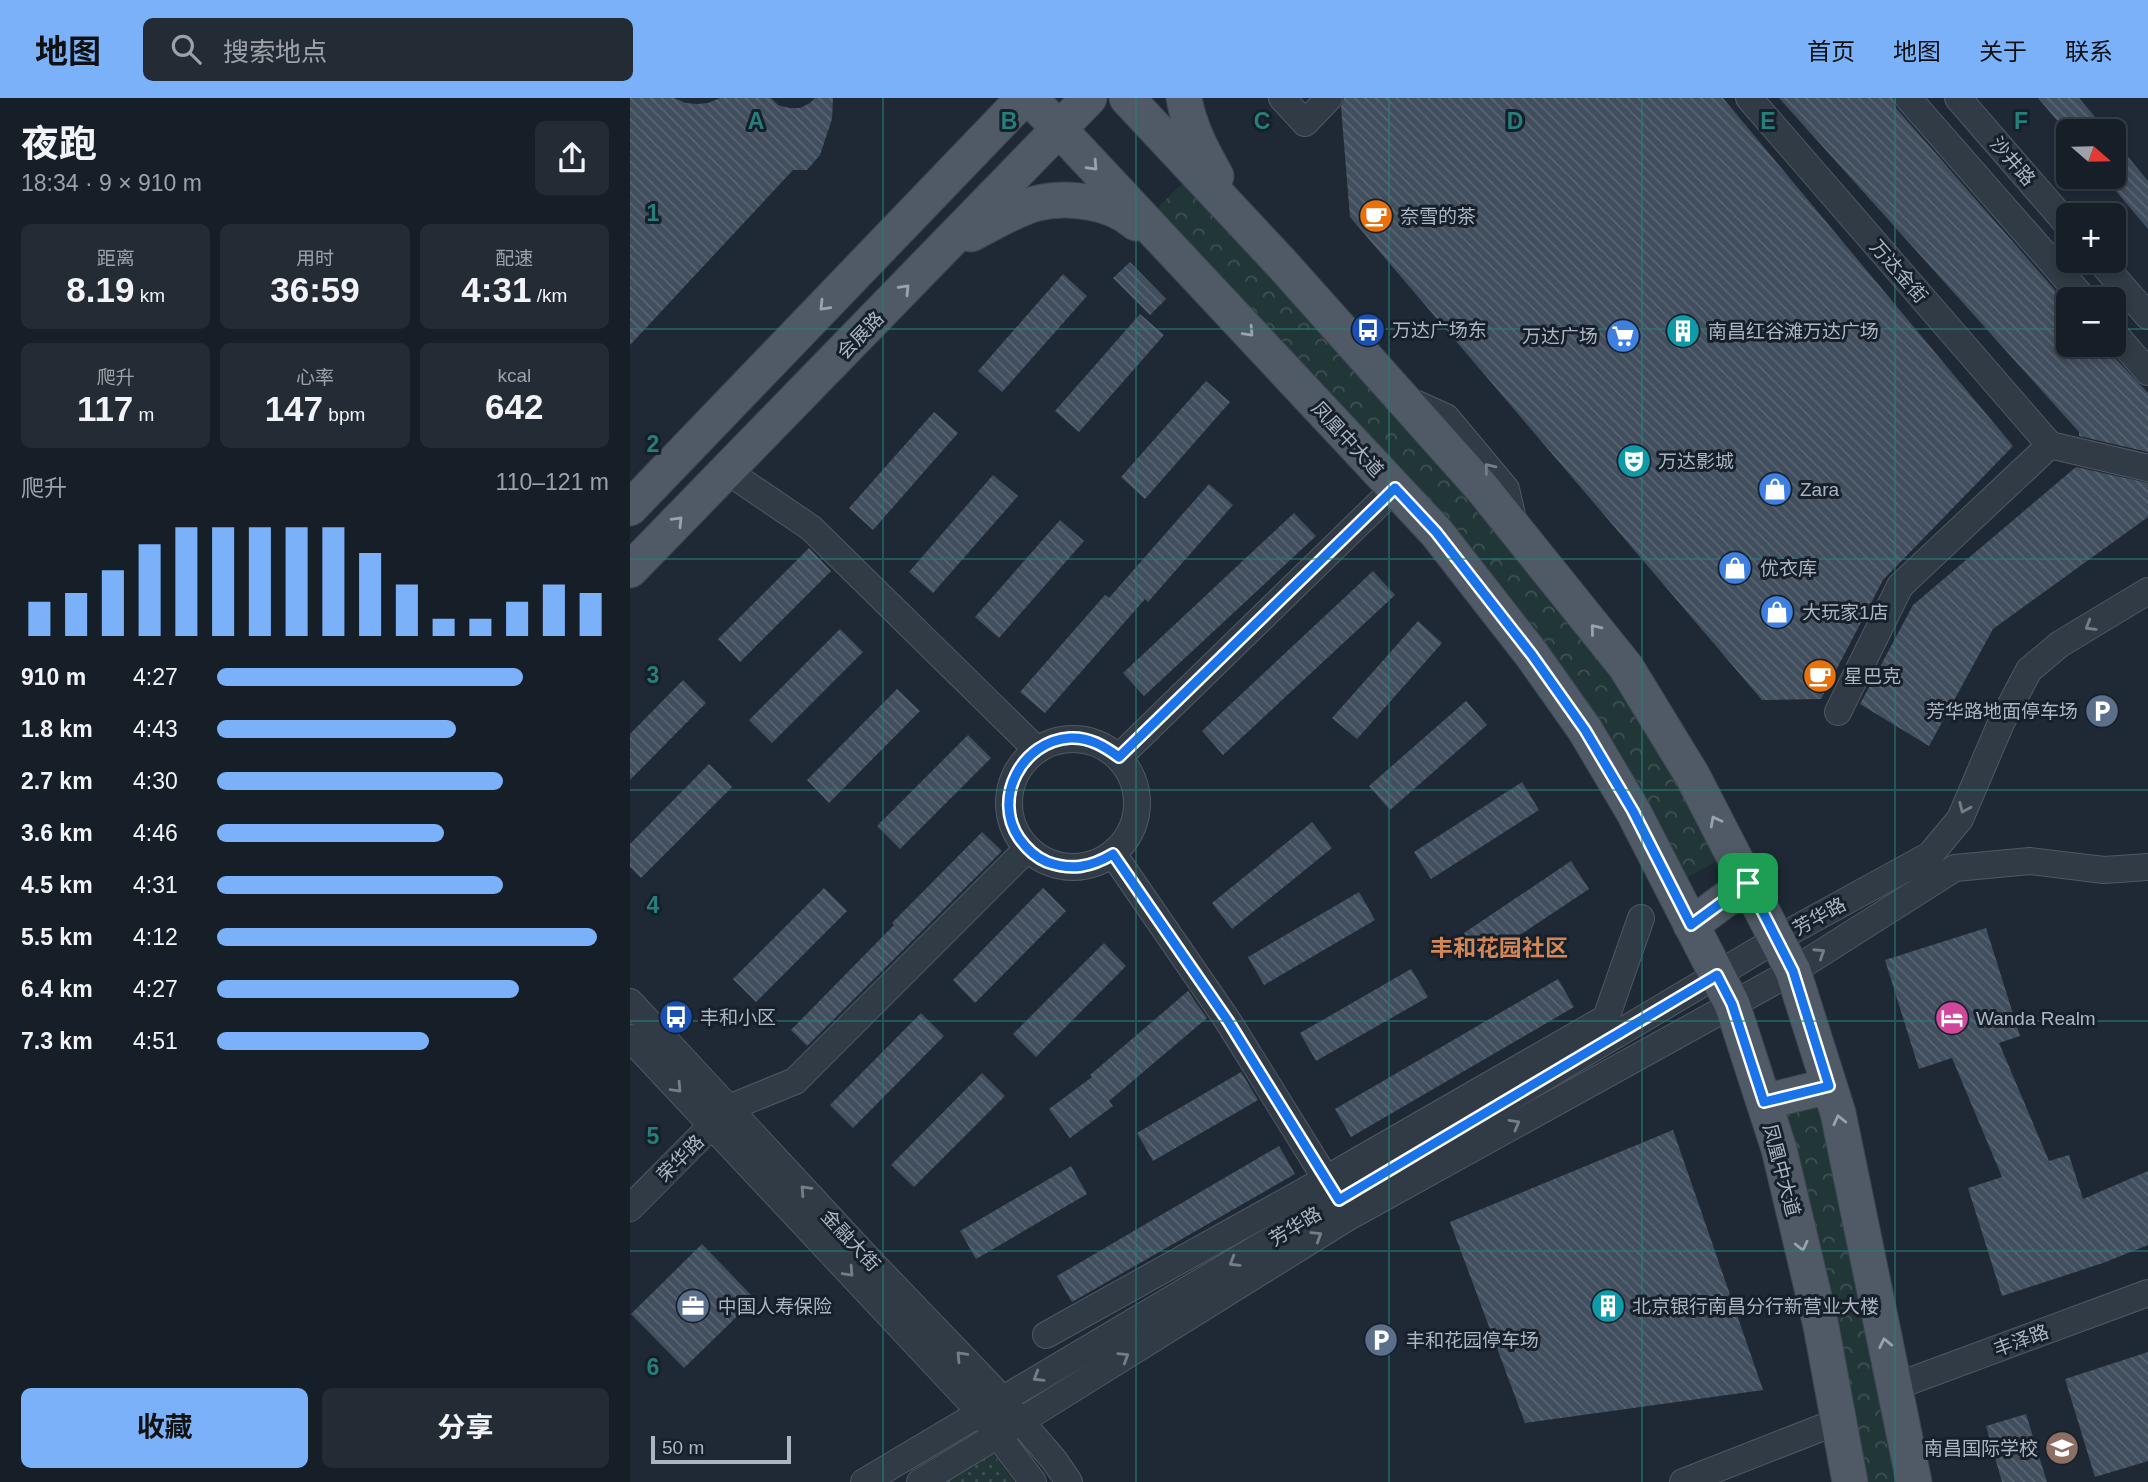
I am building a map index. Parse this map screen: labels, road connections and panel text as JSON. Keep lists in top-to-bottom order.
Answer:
{
  "streets": {
    "main road": ["会展路", "凤凰中大道"],
    "street": [
      "沙井路",
      "万达金街",
      "芳华路",
      "荣华路",
      "金融大街",
      "丰泽路"
    ]
  },
  "crossings": [
    ["会展路", "凤凰中大道"],
    ["凤凰中大道", "芳华路"],
    ["芳华路", "金融大街"],
    ["荣华路", "金融大街"]
  ],
  "districts": ["丰和花园社区"],
  "places": {
    "cafe": ["奈雪的茶", "星巴克"],
    "bus stop": ["万达广场东", "丰和小区"],
    "building": ["南昌红谷滩万达广场", "北京银行南昌分行新营业大楼"],
    "supermarket": ["万达广场"],
    "theatre": ["万达影城"],
    "shop": ["Zara", "优衣库", "大玩家1店"],
    "parking": ["芳华路地面停车场", "丰和花园停车场"],
    "hotel": ["Wanda Realm"],
    "office": ["中国人寿保险"],
    "school or university": ["南昌国际学校"]
  },
  "scale_bar": "50 m",
  "north": "right",
  "page": {
    "header": "地图",
    "search": "搜索地点",
    "nav": [
      "首页",
      "地图",
      "关于",
      "联系"
    ],
    "heading": ["夜跑", "18:34 · 9 × 910 m"],
    "map_buttons": ["+", "−"],
    "stats": [
      ["距离", "8.19 km"],
      ["用时", "36:59"],
      ["配速", "4:31 /km"],
      ["爬升", "117 m"],
      ["心率", "147 bpm"],
      ["kcal", "642"]
    ],
    "chart": ["爬升", "110–121 m"],
    "list": [
      {
        "name": "910 m",
        "note": "4:27"
      },
      {
        "name": "1.8 km",
        "note": "4:43"
      },
      {
        "name": "2.7 km",
        "note": "4:30"
      },
      {
        "name": "3.6 km",
        "note": "4:46"
      },
      {
        "name": "4.5 km",
        "note": "4:31"
      },
      {
        "name": "5.5 km",
        "note": "4:12"
      },
      {
        "name": "6.4 km",
        "note": "4:27"
      },
      {
        "name": "7.3 km",
        "note": "4:51"
      }
    ],
    "buttons": ["收藏", "分享"],
    "scale": "50 m"
  },
  "grid": {
    "columns": [
      "A",
      "B",
      "C",
      "D",
      "E",
      "F"
    ],
    "rows": [
      "1",
      "2",
      "3",
      "4",
      "5",
      "6"
    ]
  }
}
